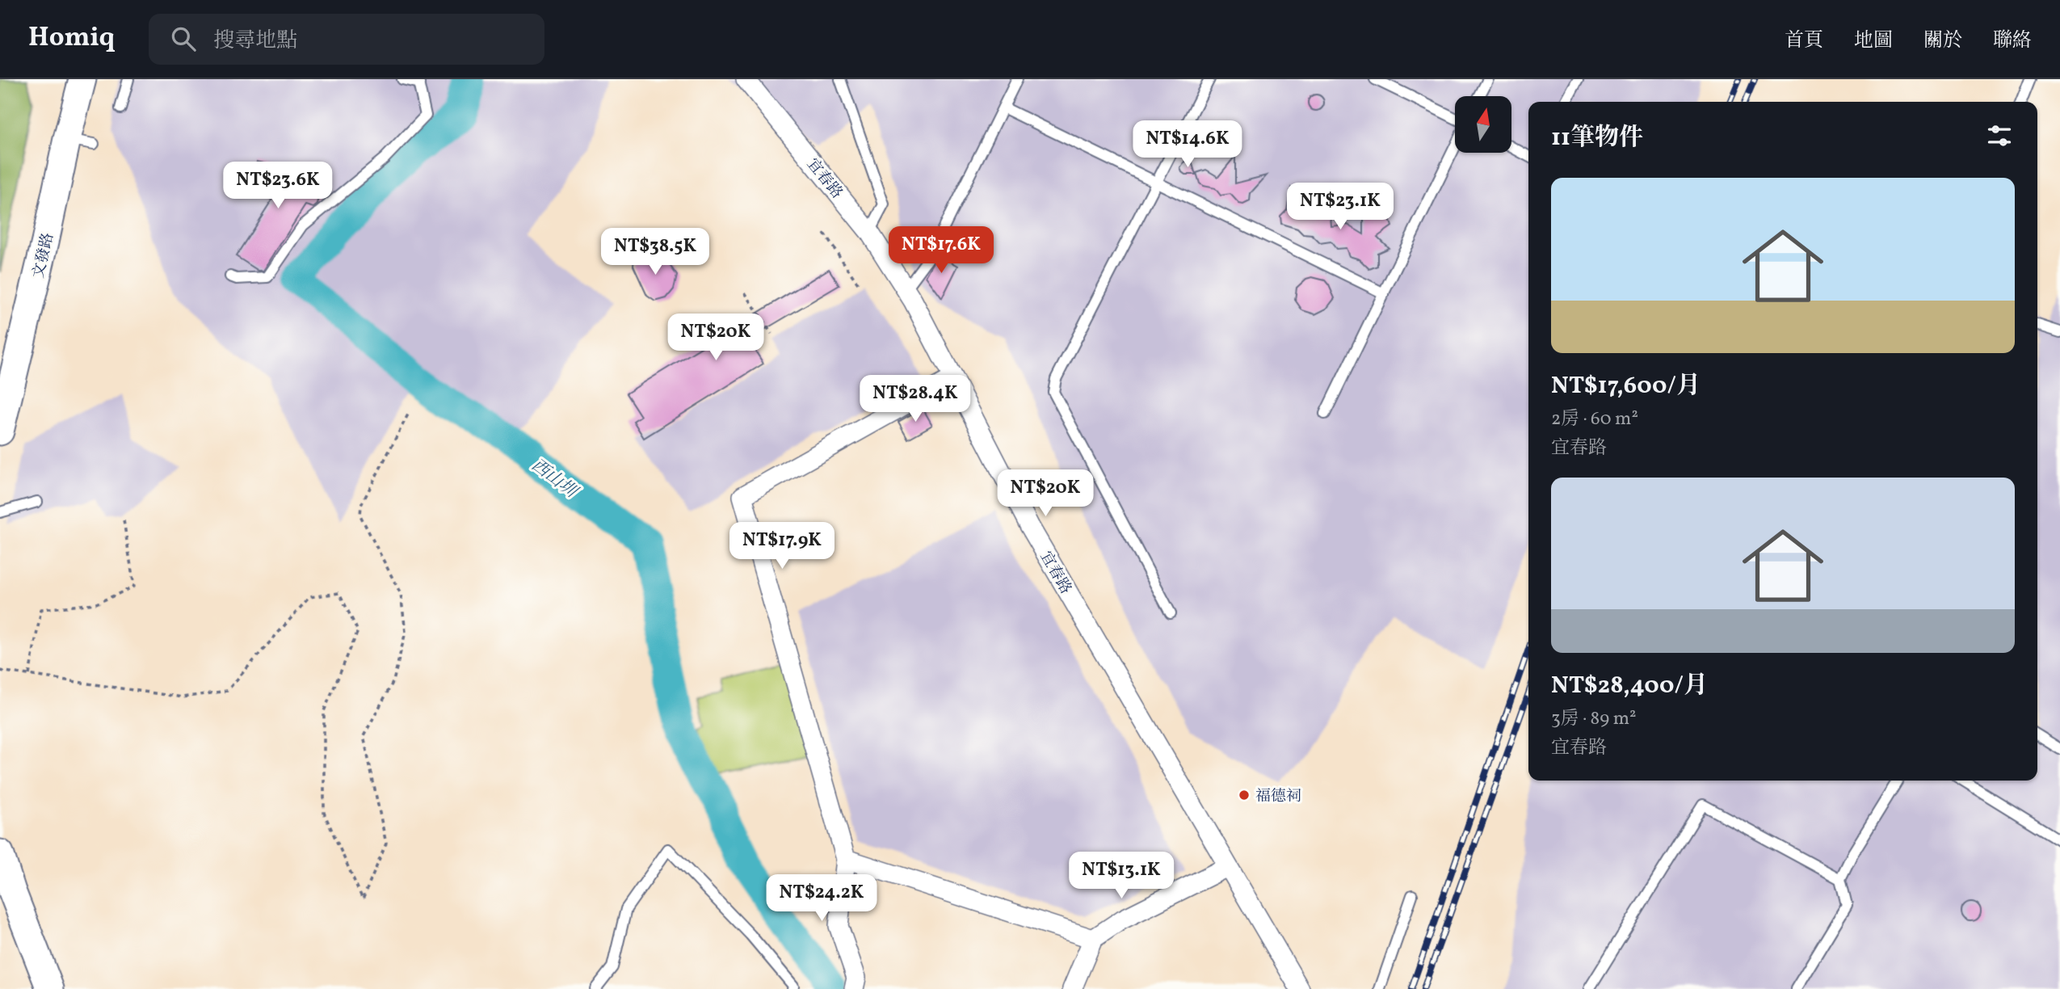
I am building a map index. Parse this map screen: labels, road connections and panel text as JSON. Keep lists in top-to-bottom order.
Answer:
{
  "streets": {
    "street": ["宜春路", "文發路"]
  },
  "water": ["西山圳"],
  "places": ["福德祠"],
  "north": "top",
  "page": {
    "header": "Homiq",
    "search": "搜尋地點",
    "nav": [
      "首頁",
      "地圖",
      "關於",
      "聯絡"
    ],
    "heading": "11筆物件",
    "price": [
      "NT$14.6K",
      "NT$23.6K",
      "NT$23.1K",
      "NT$17.6K",
      "NT$38.5K",
      "NT$20K",
      "NT$28.4K",
      "NT$20K",
      "NT$17.9K",
      "NT$13.1K",
      "NT$24.2K"
    ],
    "list": [
      {
        "name": "NT$17,600/月",
        "note": "2房 · 60 m² · 宜春路"
      },
      {
        "name": "NT$28,400/月",
        "note": "3房 · 89 m² · 宜春路"
      }
    ]
  }
}
